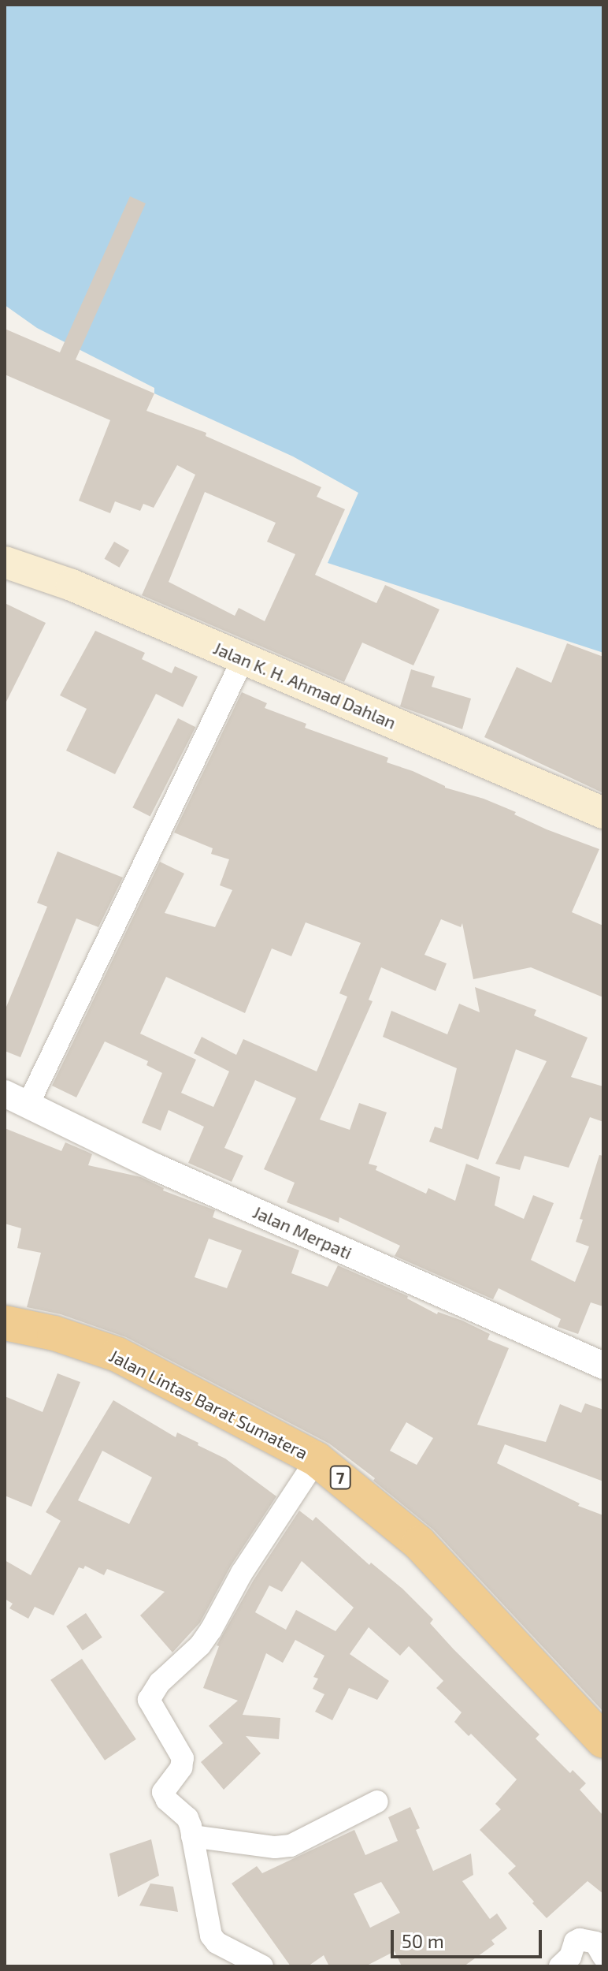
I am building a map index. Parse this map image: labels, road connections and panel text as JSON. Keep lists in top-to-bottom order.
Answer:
{
  "streets": {
    "highway": ["Jalan Lintas Barat Sumatera", "7"],
    "main road": ["Jalan K. H. Ahmad Dahlan"],
    "street": ["Jalan Merpati"]
  },
  "scale_bar": "50 m"
}
